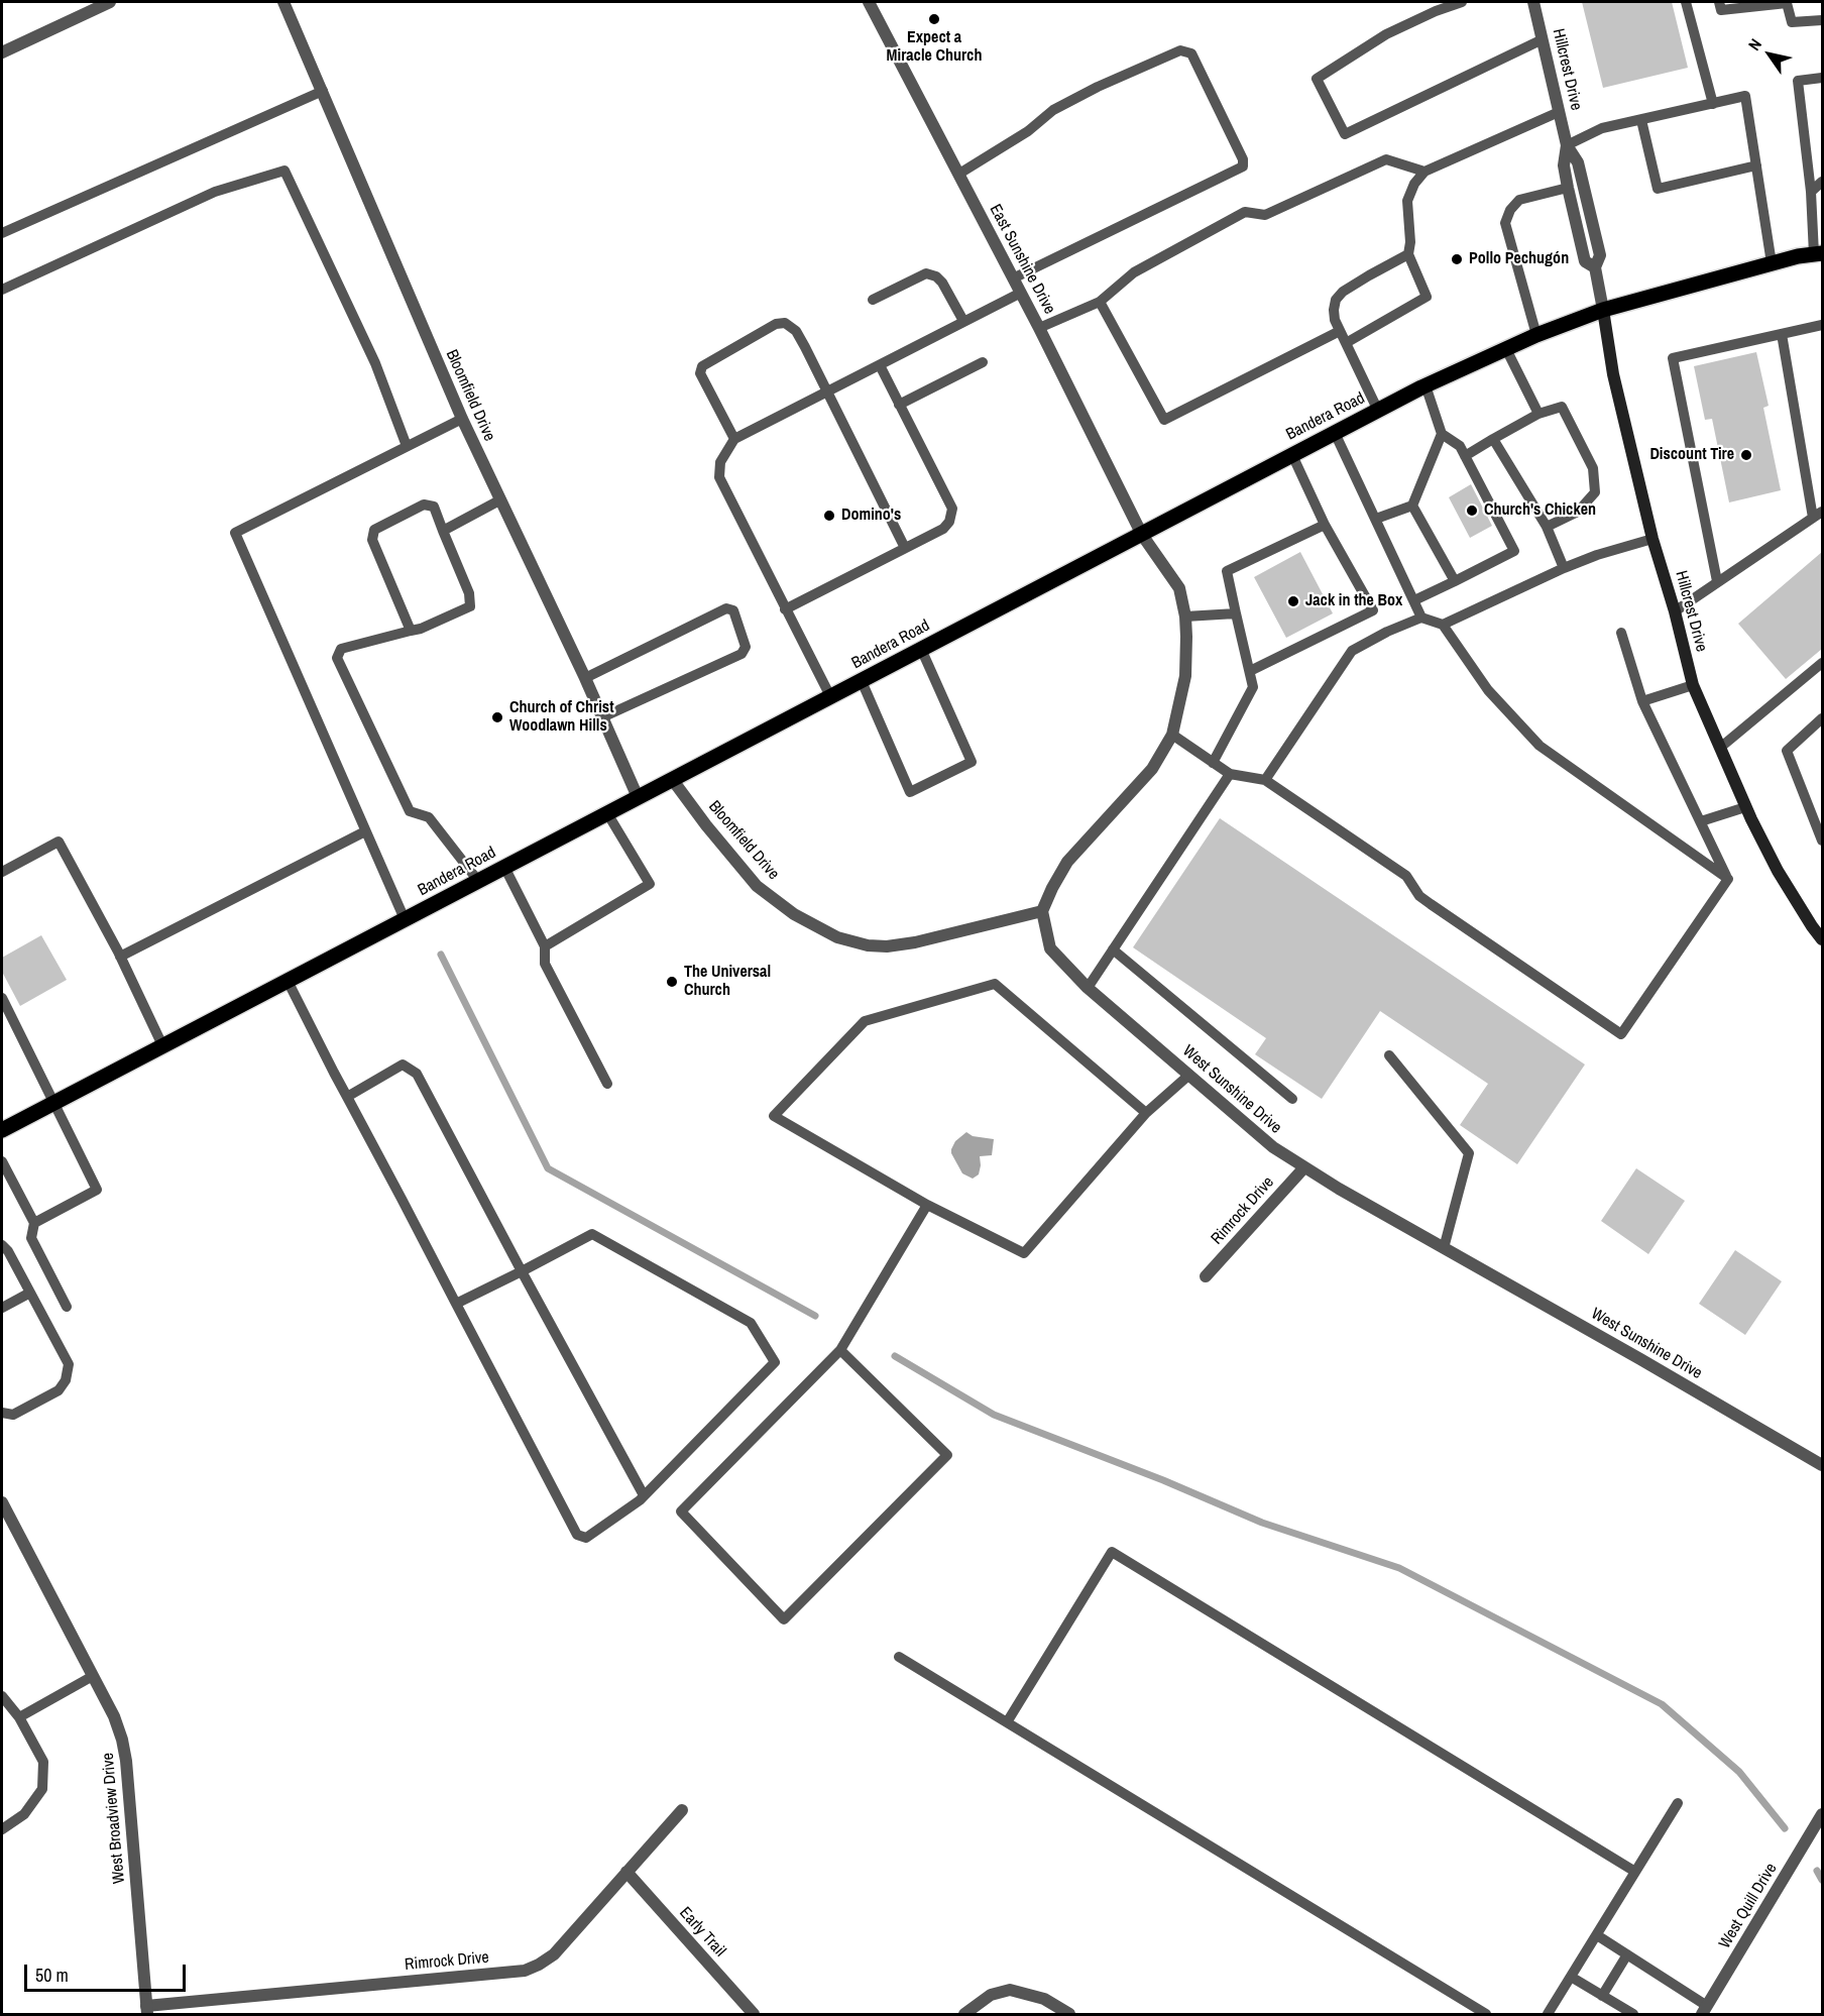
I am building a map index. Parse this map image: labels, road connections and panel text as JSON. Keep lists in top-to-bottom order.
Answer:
{
  "streets": {
    "main road": ["Hillcrest Drive", "Bandera Road"],
    "street": [
      "East Sunshine Drive",
      "Bloomfield Drive",
      "West Sunshine Drive",
      "Rimrock Drive",
      "West Broadview Drive",
      "West Quill Drive",
      "Early Trail"
    ]
  },
  "crossings": [
    ["Hillcrest Drive", "Bandera Road"],
    ["East Sunshine Drive", "Bandera Road"],
    ["Bloomfield Drive", "Bandera Road"],
    ["Bloomfield Drive", "West Sunshine Drive"],
    ["West Sunshine Drive", "Rimrock Drive"],
    ["Rimrock Drive", "West Broadview Drive"],
    ["Rimrock Drive", "Early Trail"]
  ],
  "places": [
    "Expect a Miracle Church",
    "Pollo Pechugón",
    "Discount Tire",
    "Church's Chicken",
    "Domino's",
    "Jack in the Box",
    "Church of Christ Woodlawn Hills",
    "The Universal Church"
  ],
  "scale_bar": "50 m",
  "north": "top left"
}
